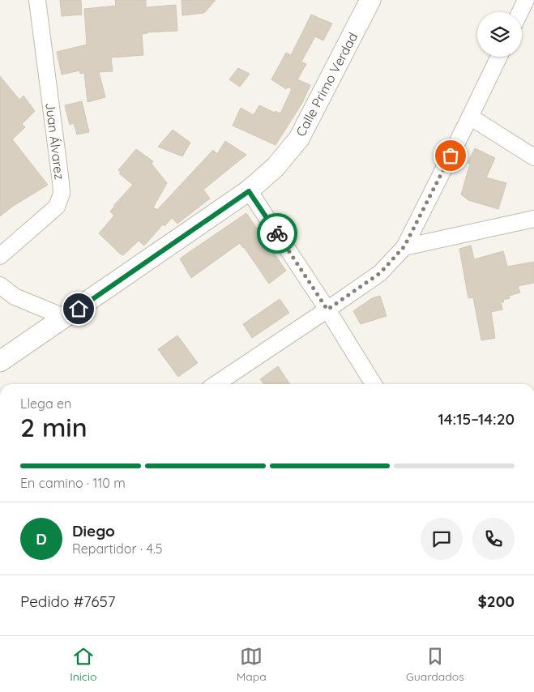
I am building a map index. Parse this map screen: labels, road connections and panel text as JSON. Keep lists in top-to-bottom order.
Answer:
{
  "streets": {
    "street": ["Calle Primo Verdad", "Juan Álvarez"]
  },
  "page": {
    "heading": ["2 min", "Llega en", "14:15–14:20"],
    "panel": [
      "Diego",
      "Repartidor · 4.5",
      "Pedido #7657",
      "$200"
    ],
    "bar": "En camino · 110 m",
    "round": "D",
    "tabs": ["Inicio", "Mapa", "Guardados"]
  }
}
